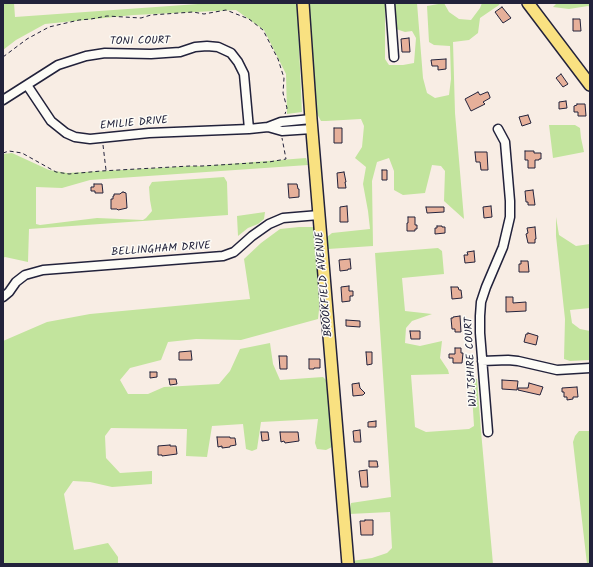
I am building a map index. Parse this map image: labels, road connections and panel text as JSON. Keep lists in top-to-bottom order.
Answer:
{
  "streets": {
    "main road": ["BROOKFIELD AVENUE"],
    "street": [
      "TONI COURT",
      "EMILIE DRIVE",
      "BELLINGHAM DRIVE",
      "WILTSHIRE COURT"
    ]
  },
  "crossings": [
    ["TONI COURT", "EMILIE DRIVE"],
    ["EMILIE DRIVE", "BROOKFIELD AVENUE"],
    ["BELLINGHAM DRIVE", "BROOKFIELD AVENUE"]
  ]
}
